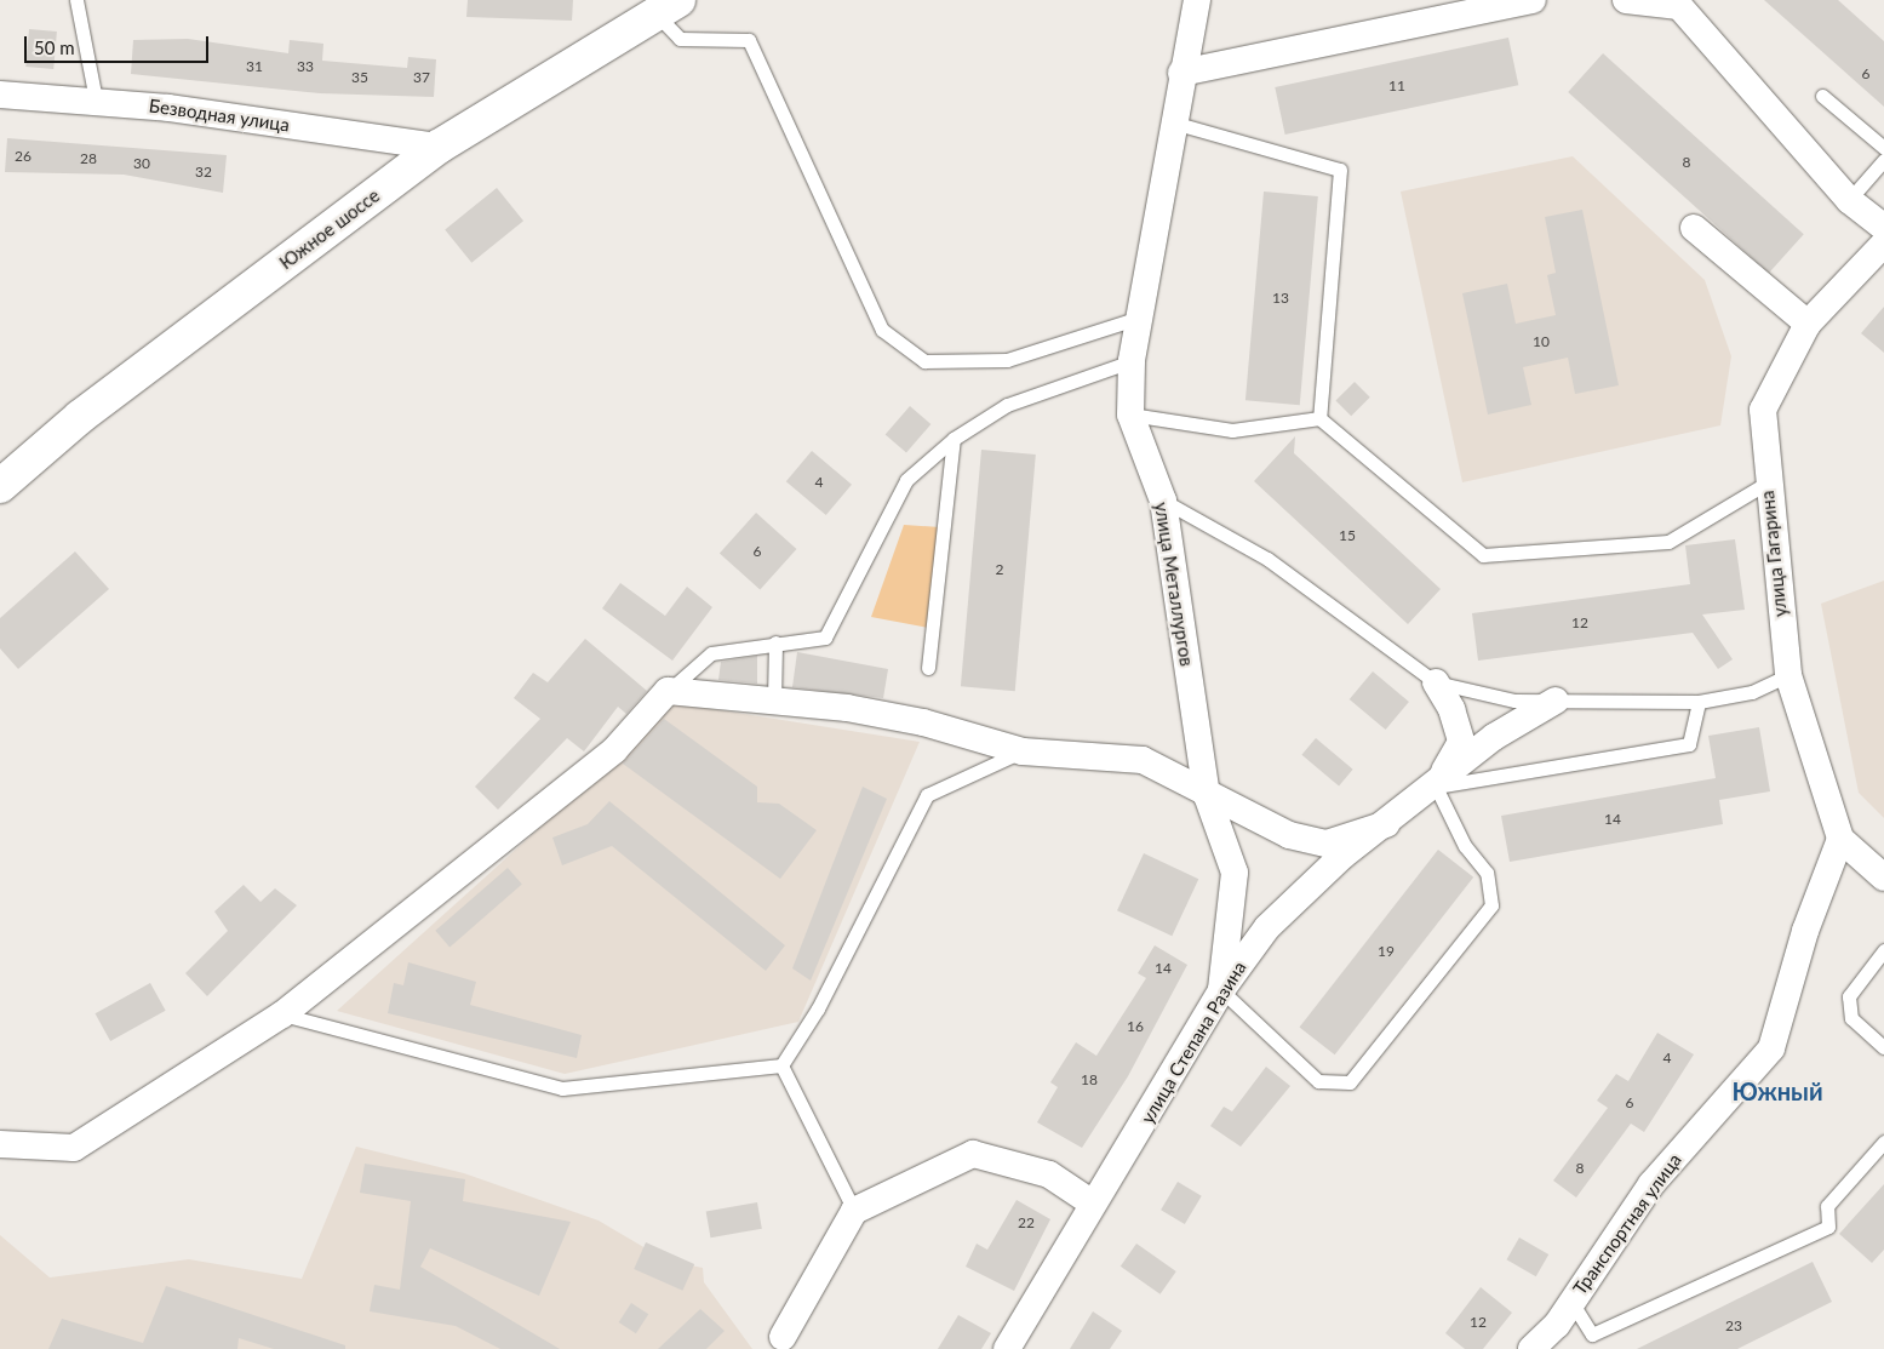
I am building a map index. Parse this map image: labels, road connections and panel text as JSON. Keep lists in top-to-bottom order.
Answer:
{
  "streets": {
    "street": [
      "Безводная улица",
      "Южное шоссе",
      "улица Гагарина",
      "улица Металлургов",
      "улица Степана Разина",
      "Транспортная улица"
    ]
  },
  "crossings": [
    ["Безводная улица", "Южное шоссе"],
    ["улица Гагарина", "Транспортная улица"],
    ["улица Металлургов", "улица Степана Разина"]
  ],
  "districts": ["Южный"],
  "house_numbers": [
    "31",
    "33",
    "6",
    "35",
    "37",
    "11",
    "26",
    "28",
    "8",
    "30",
    "32",
    "13",
    "10",
    "4",
    "15",
    "6",
    "2",
    "12",
    "14",
    "19",
    "14",
    "16",
    "4",
    "18",
    "6",
    "8",
    "22",
    "12",
    "23"
  ],
  "scale_bar": "50 m"
}
